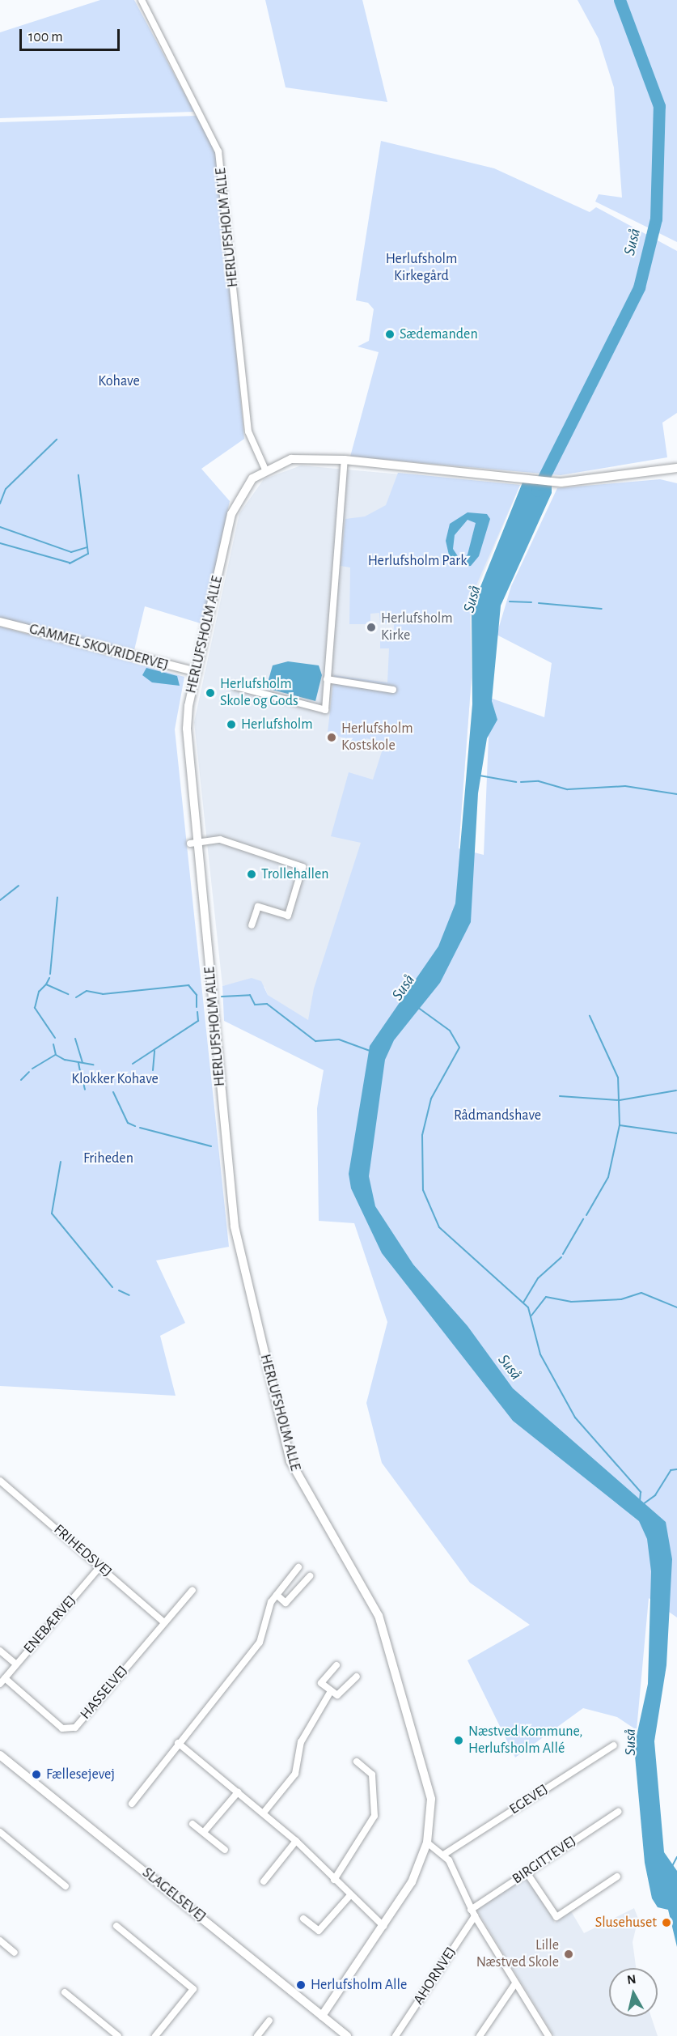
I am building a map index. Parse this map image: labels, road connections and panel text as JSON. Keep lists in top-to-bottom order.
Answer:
{
  "streets": {
    "street": [
      "HERLUFSHOLM ALLE",
      "GAMMEL SKOVRIDERVEJ",
      "FRIHEDSVEJ",
      "ENEBÆRVEJ",
      "HASSELVEJ",
      "EGEVEJ",
      "BIRGITTEVEJ",
      "SLAGELSEVEJ",
      "AHORNVEJ"
    ]
  },
  "crossings": [
    ["HERLUFSHOLM ALLE", "GAMMEL SKOVRIDERVEJ"],
    ["HERLUFSHOLM ALLE", "SLAGELSEVEJ"],
    ["FRIHEDSVEJ", "ENEBÆRVEJ"],
    ["FRIHEDSVEJ", "HASSELVEJ"],
    ["ENEBÆRVEJ", "HASSELVEJ"],
    ["BIRGITTEVEJ", "AHORNVEJ"]
  ],
  "water": ["Suså"],
  "parks": [
    "Herlufsholm Kirkegård",
    "Kohave",
    "Herlufsholm Park",
    "Klokker Kohave",
    "Rådmandshave",
    "Friheden"
  ],
  "places": [
    "Sædemanden",
    "Herlufsholm Kirke",
    "Herlufsholm Skole og Gods",
    "Herlufsholm",
    "Herlufsholm Kostskole",
    "Trollehallen",
    "Næstved Kommune, Herlufsholm Allé",
    "Fællesejevej",
    "Slusehuset",
    "Lille Næstved Skole",
    "Herlufsholm Alle"
  ],
  "scale_bar": "100 m",
  "north": "top"
}
